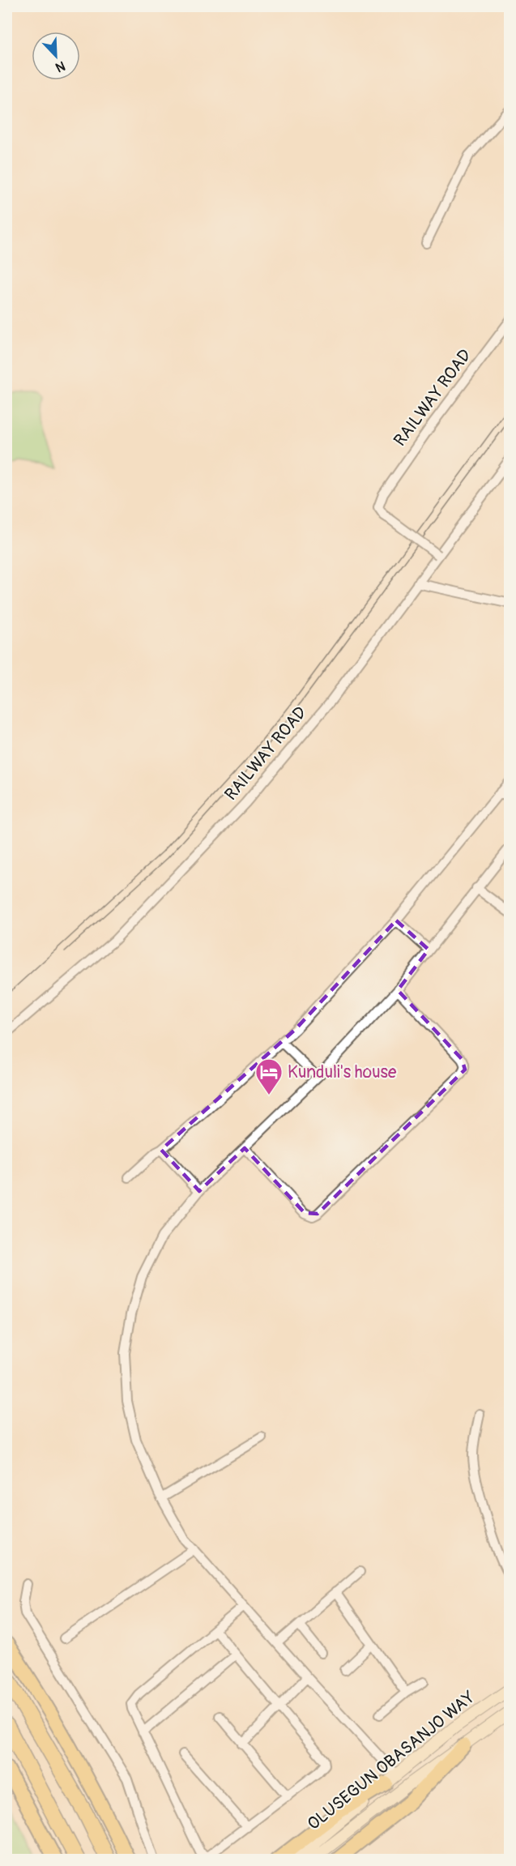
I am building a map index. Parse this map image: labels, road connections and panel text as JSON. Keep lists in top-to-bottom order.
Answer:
{
  "streets": {
    "main road": ["OLUSEGUN OBASANJO WAY"],
    "street": ["RAILWAY ROAD"]
  },
  "places": {
    "hotel": ["Kunduli's house"]
  },
  "north": "bottom right"
}
